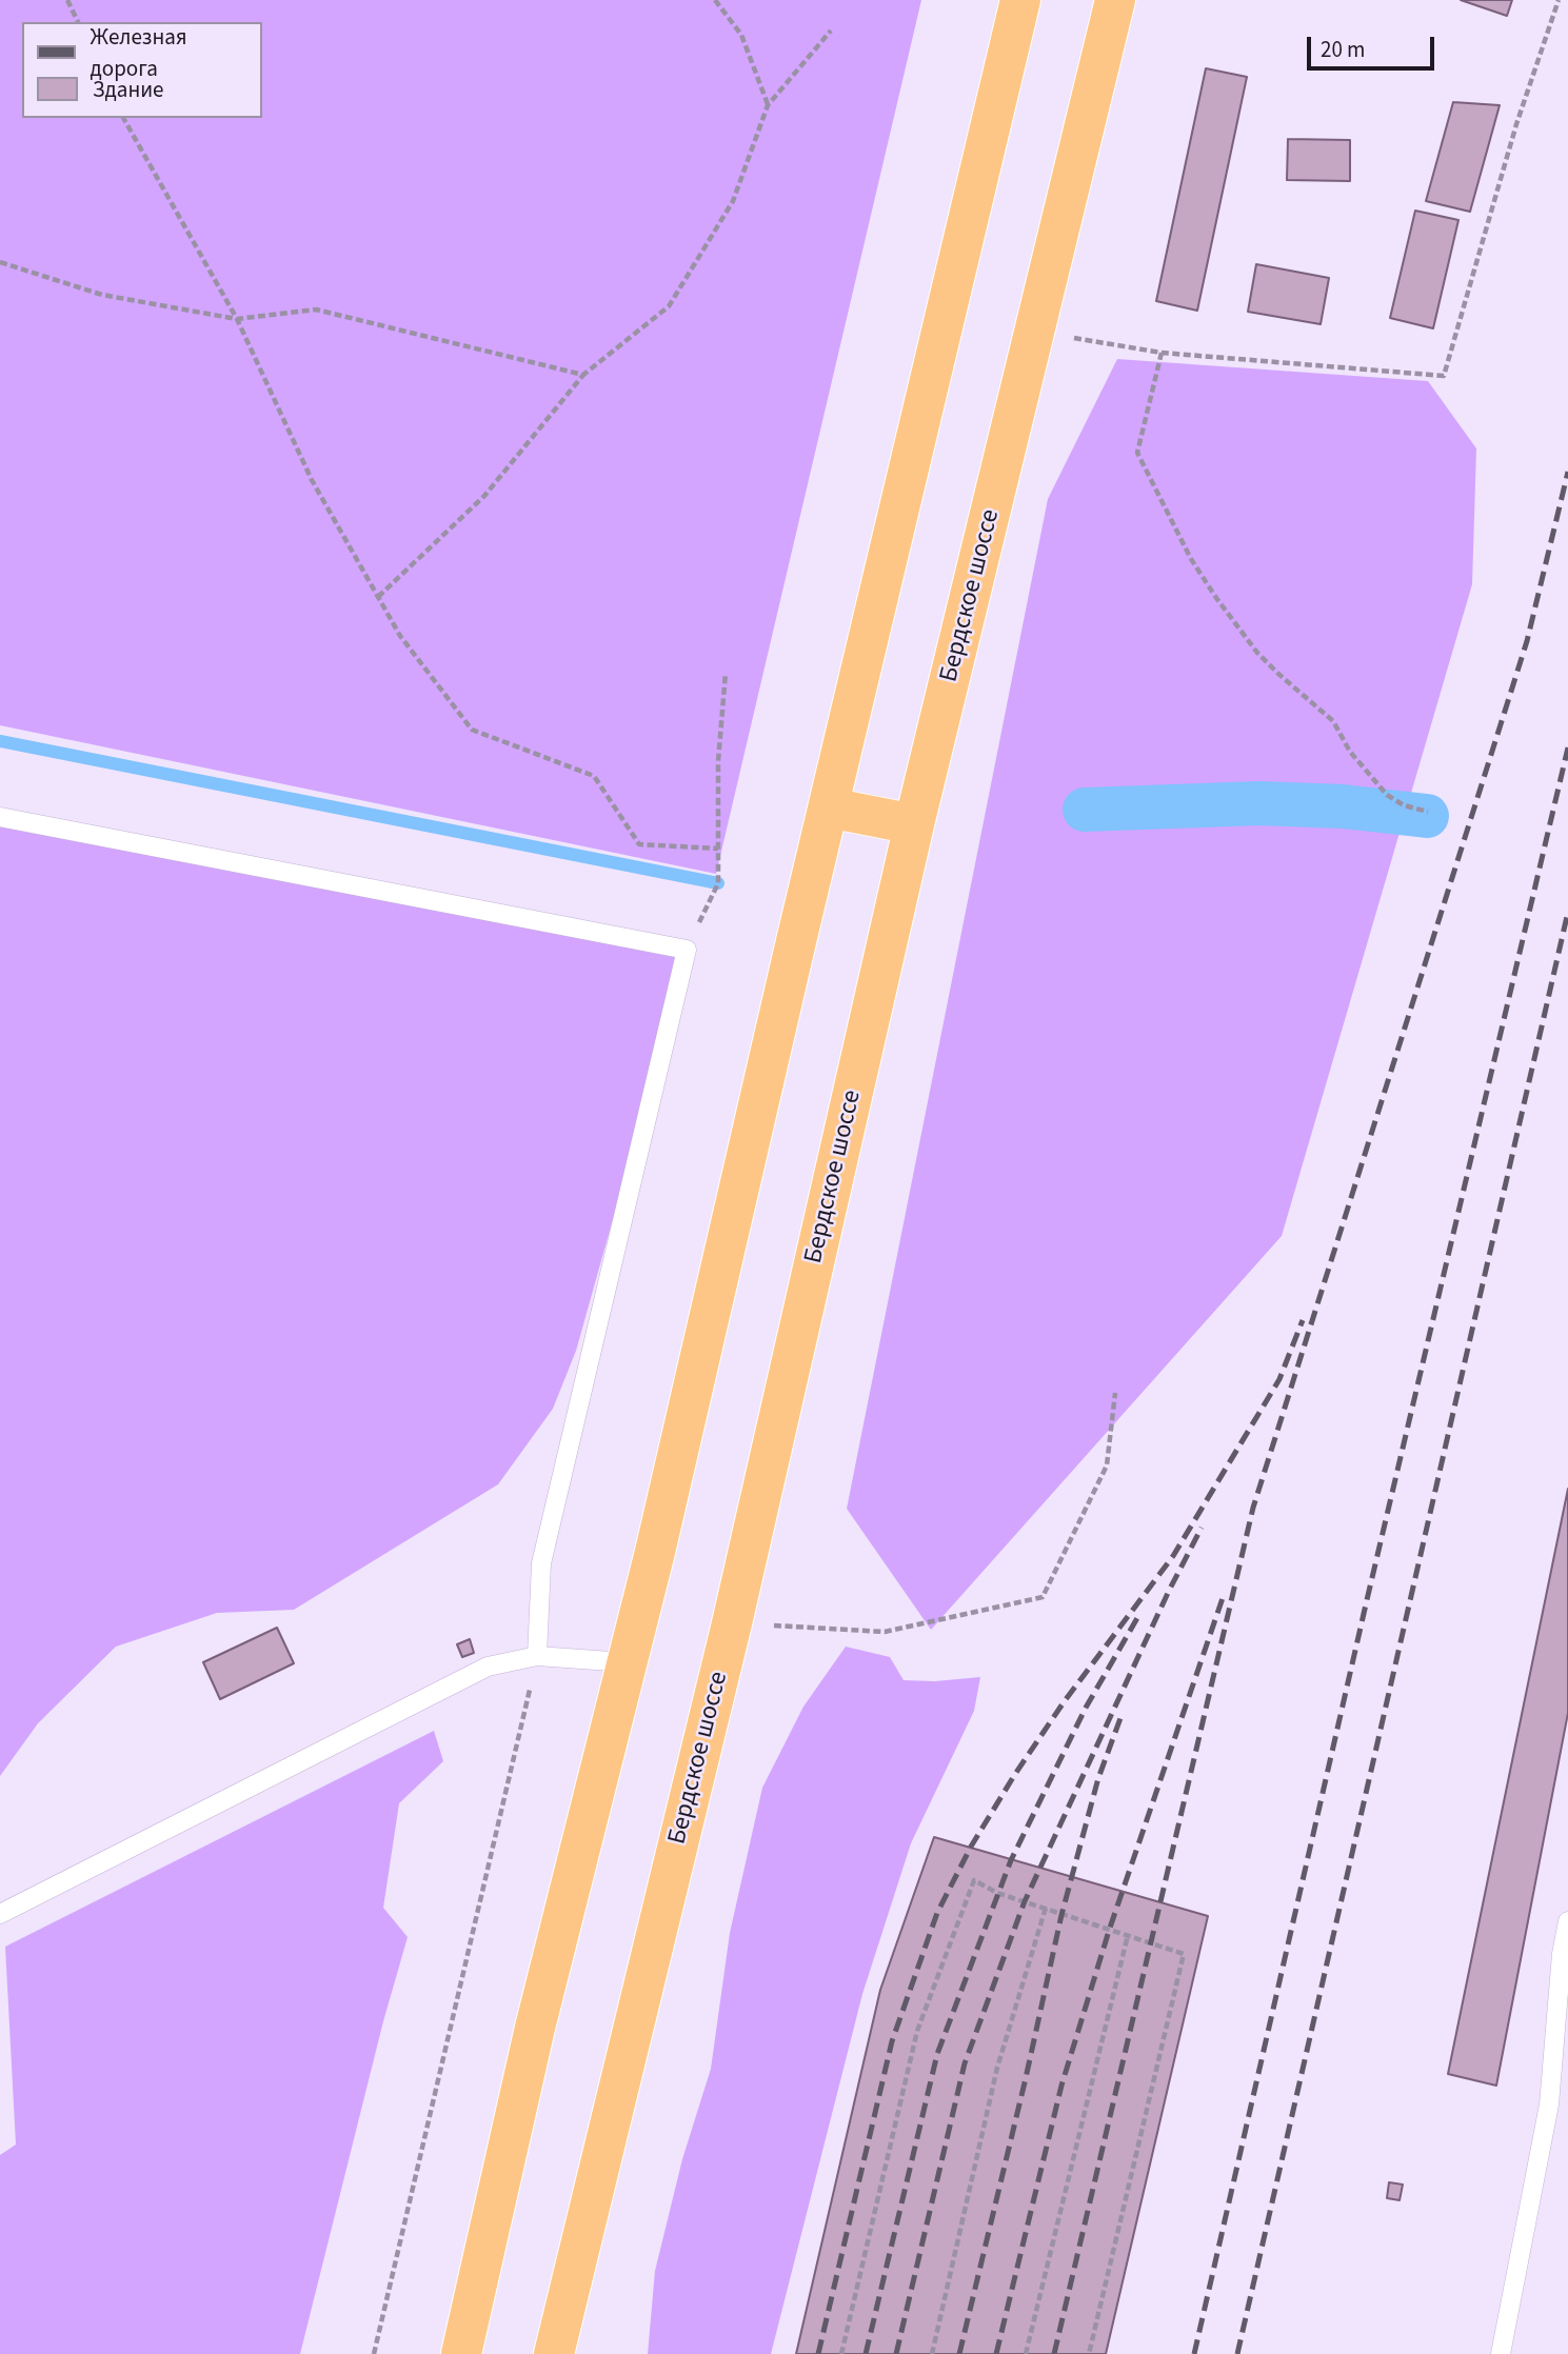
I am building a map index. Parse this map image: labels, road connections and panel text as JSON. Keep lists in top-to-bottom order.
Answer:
{
  "streets": {
    "highway": ["Бердское шоссе"]
  },
  "legend": ["Железная дорога", "Здание"],
  "scale_bar": "20 m"
}
